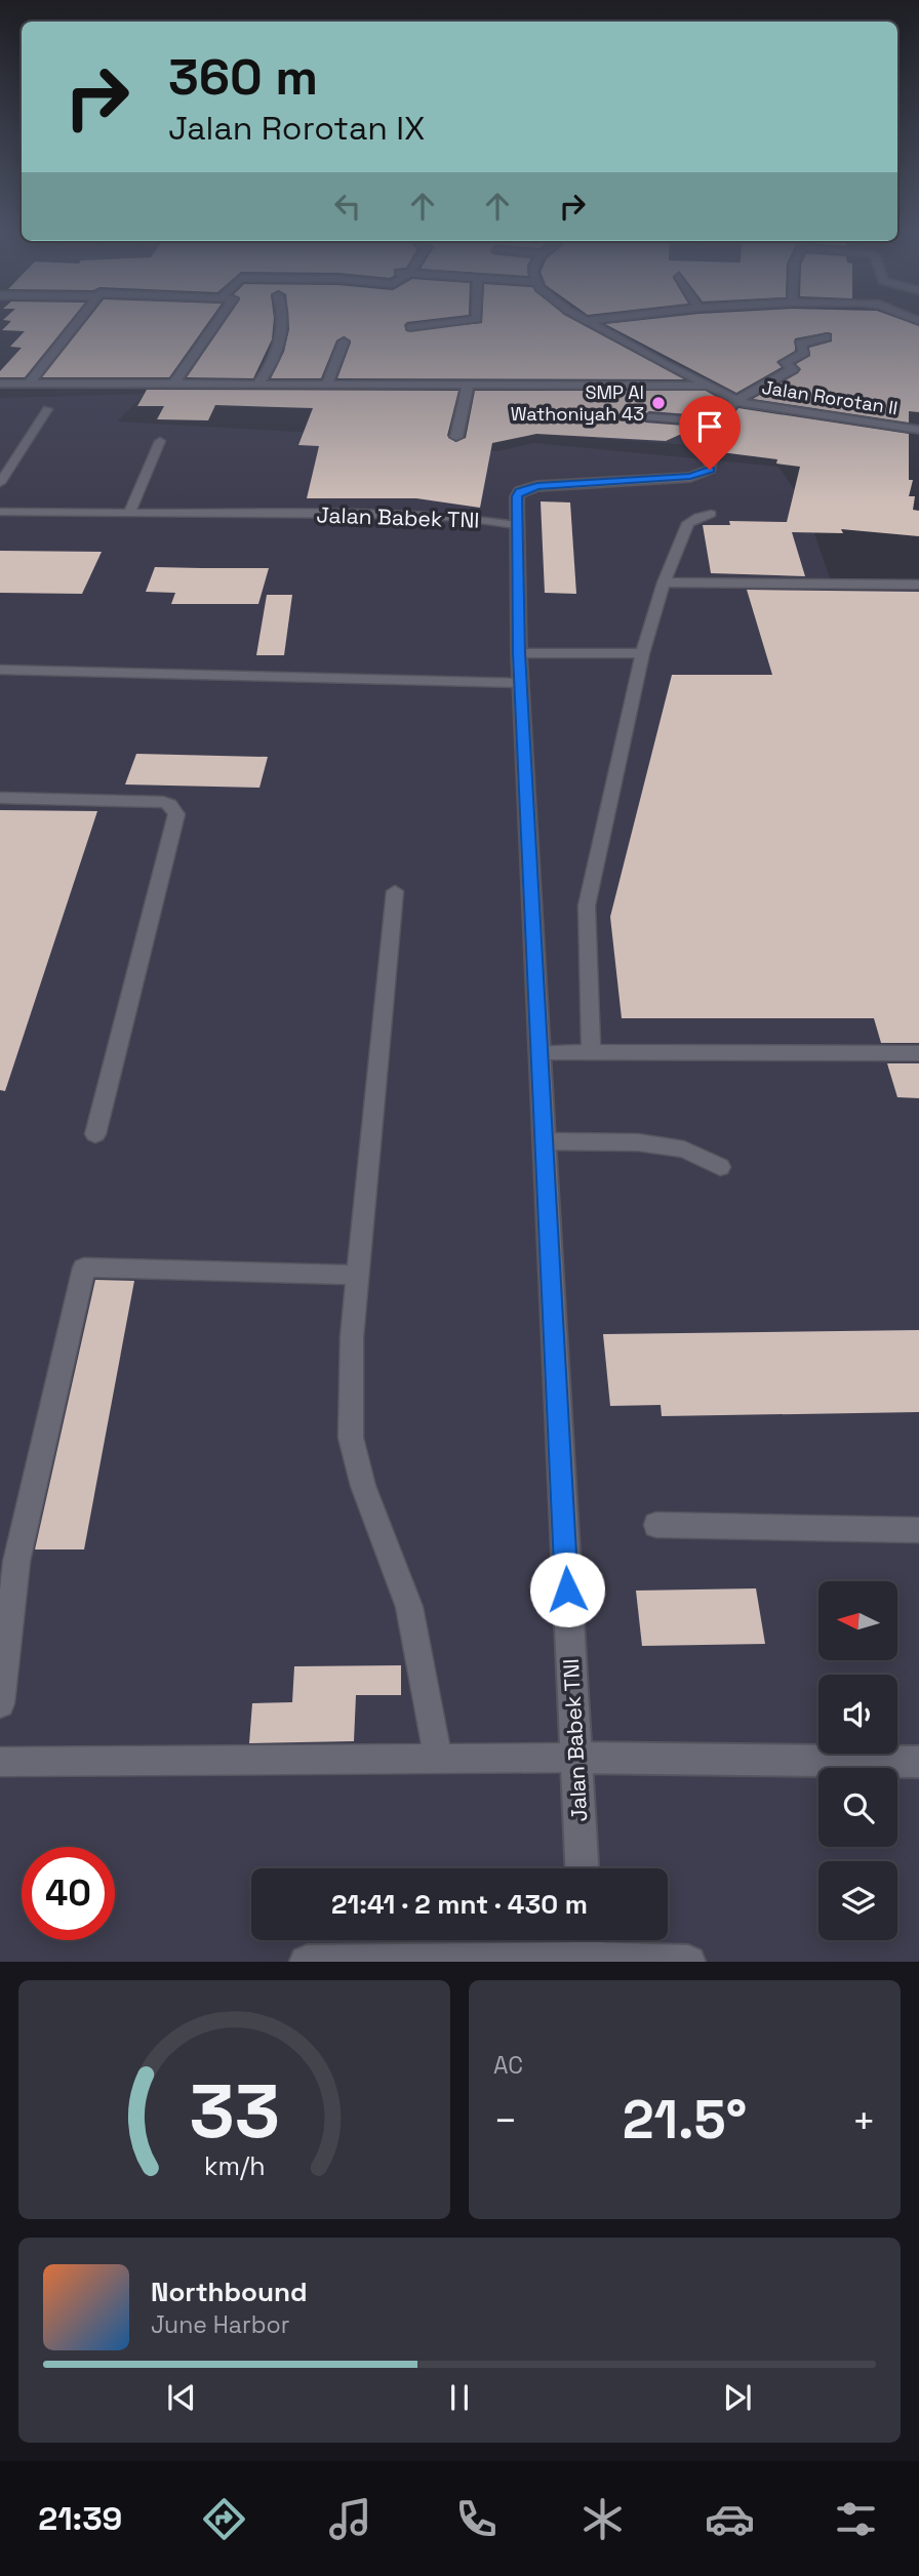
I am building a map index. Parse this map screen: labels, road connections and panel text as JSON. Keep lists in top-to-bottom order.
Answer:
{
  "streets": {
    "street": ["Jalan Rorotan II", "Jalan Babek TNI"]
  },
  "places": ["SMP Al Wathoniyah 43"],
  "north": "left",
  "page": {
    "turn": ["360 m", "Jalan Rorotan IX"],
    "limit": "40",
    "trip": "21:41 · 2 mnt · 430 m",
    "tile": "AC",
    "heat": ["−", "21.5°", "+"],
    "song": ["Northbound", "June Harbor"],
    "tabs": "21:39",
    "gauge": ["33", "km/h"]
  }
}
